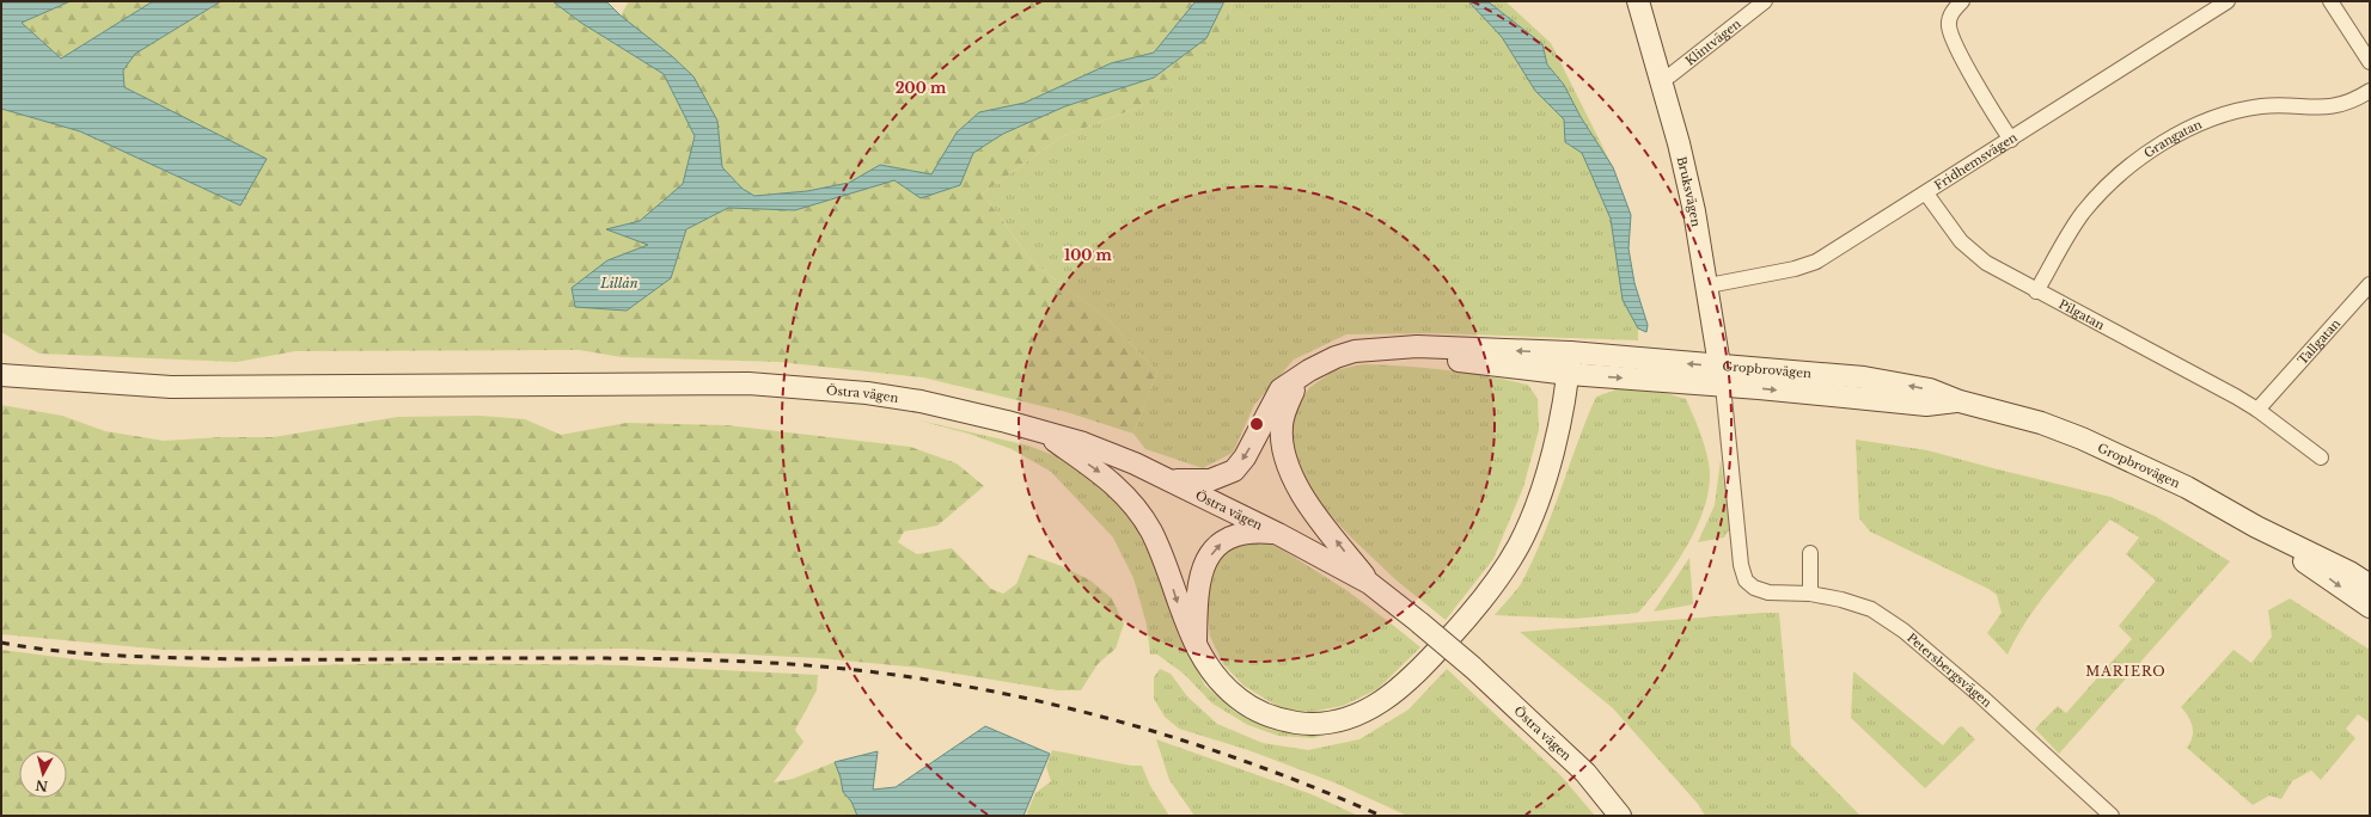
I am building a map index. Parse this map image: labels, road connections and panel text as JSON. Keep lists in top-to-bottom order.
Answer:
{
  "streets": {
    "street": [
      "Klintvägen",
      "Grangatan",
      "Fridhemsvägen",
      "Bruksvägen",
      "Pilgatan",
      "Tallgatan",
      "Gropbrovägen",
      "Östra vägen",
      "Petersbergsvägen"
    ]
  },
  "crossings": [
    ["Klintvägen", "Bruksvägen"],
    ["Grangatan", "Pilgatan"],
    ["Fridhemsvägen", "Bruksvägen"],
    ["Fridhemsvägen", "Pilgatan"],
    ["Bruksvägen", "Gropbrovägen"],
    ["Bruksvägen", "Petersbergsvägen"],
    ["Pilgatan", "Tallgatan"],
    ["Gropbrovägen", "Petersbergsvägen"]
  ],
  "districts": ["MARIERO"],
  "water": ["Lillån"],
  "north": "bottom",
  "rings": ["200 m", "100 m"]
}
